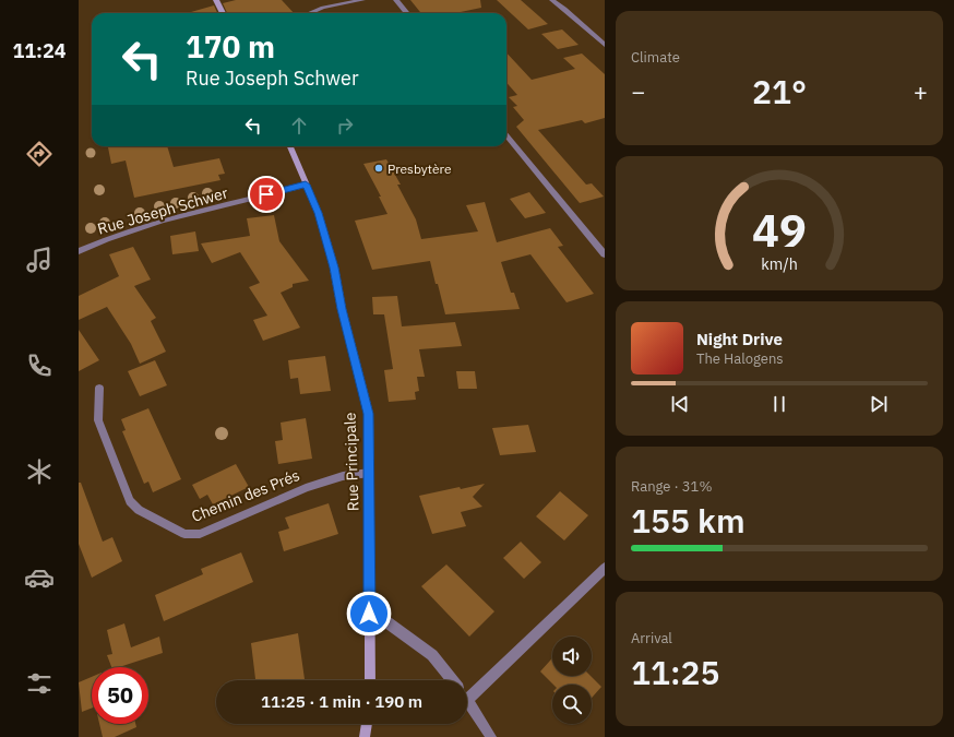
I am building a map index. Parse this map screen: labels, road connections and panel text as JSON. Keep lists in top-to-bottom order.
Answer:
{
  "streets": {
    "main road": ["Rue Principale"],
    "street": ["Rue Joseph Schwer", "Chemin des Prés"]
  },
  "crossings": [
    ["Rue Joseph Schwer", "Rue Principale"],
    ["Rue Principale", "Chemin des Prés"]
  ],
  "places": ["Presbytère"],
  "page": {
    "tabs": "11:24",
    "tile": [
      "Climate",
      ["Range · 31%", "155 km"],
      ["Arrival", "11:25"]
    ],
    "turn": ["170 m", "Rue Joseph Schwer"],
    "heat": ["−", "21°", "+"],
    "song": ["Night Drive", "The Halogens"],
    "limit": "50",
    "trip": "11:25 · 1 min · 190 m",
    "gauge": ["49", "km/h"]
  }
}
